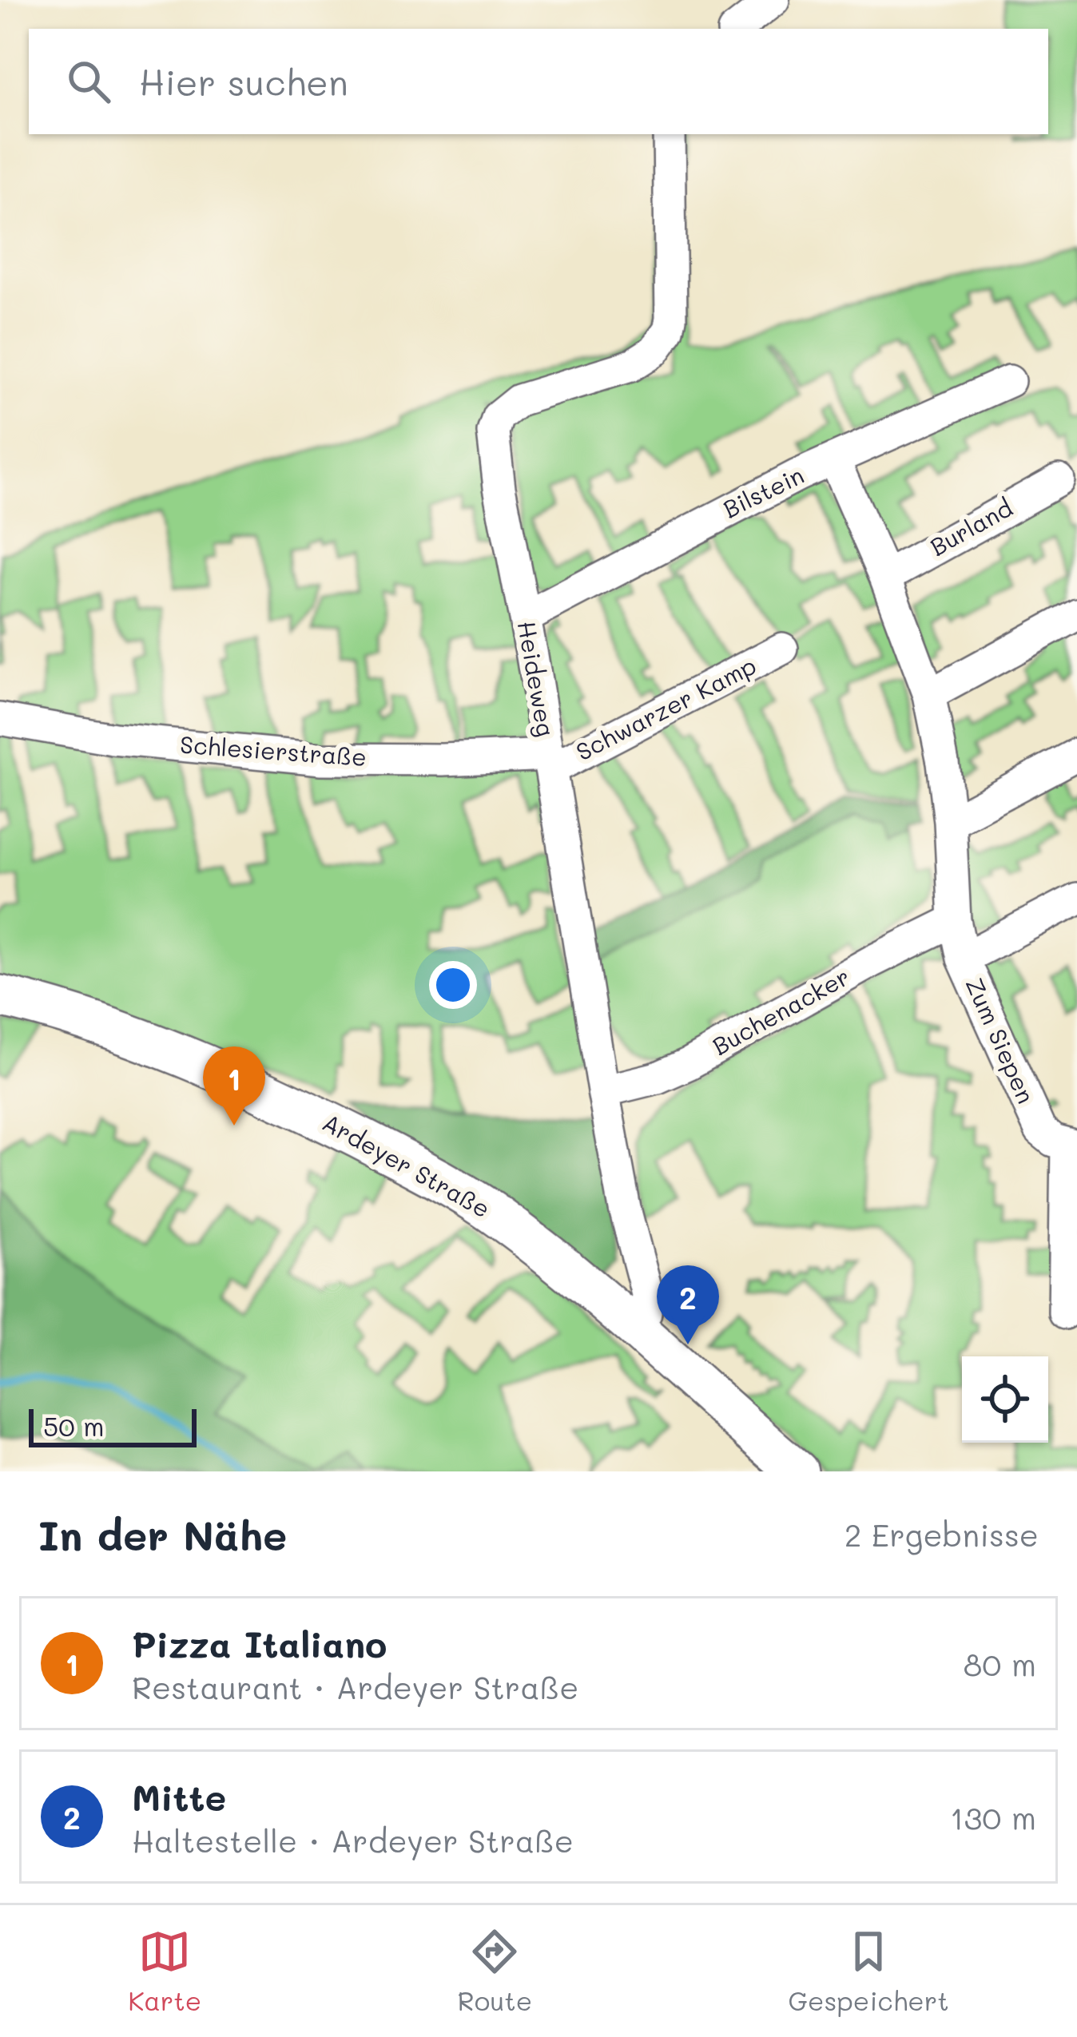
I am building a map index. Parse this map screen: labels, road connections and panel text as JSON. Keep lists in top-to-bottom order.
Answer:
{
  "streets": {
    "main road": ["Ardeyer Straße"],
    "street": [
      "Bilstein",
      "Burland",
      "Heideweg",
      "Schwarzer Kamp",
      "Schlesierstraße",
      "Buchenacker",
      "Zum Siepen"
    ]
  },
  "crossings": [
    ["Bilstein", "Heideweg"],
    ["Heideweg", "Schwarzer Kamp"],
    ["Heideweg", "Schlesierstraße"],
    ["Heideweg", "Buchenacker"],
    ["Heideweg", "Ardeyer Straße"],
    ["Schwarzer Kamp", "Schlesierstraße"],
    ["Buchenacker", "Zum Siepen"]
  ],
  "scale_bar": "50 m",
  "page": {
    "search": "Hier suchen",
    "pins": ["1", "2"],
    "scale": "50 m",
    "heading": ["In der Nähe", "2 Ergebnisse"],
    "list": [
      {
        "mark": "1",
        "name": "Pizza Italiano",
        "note": "Restaurant · Ardeyer Straße",
        "value": "80 m"
      },
      {
        "mark": "2",
        "name": "Mitte",
        "note": "Haltestelle · Ardeyer Straße",
        "value": "130 m"
      }
    ],
    "nav": ["Karte", "Route", "Gespeichert"]
  }
}
